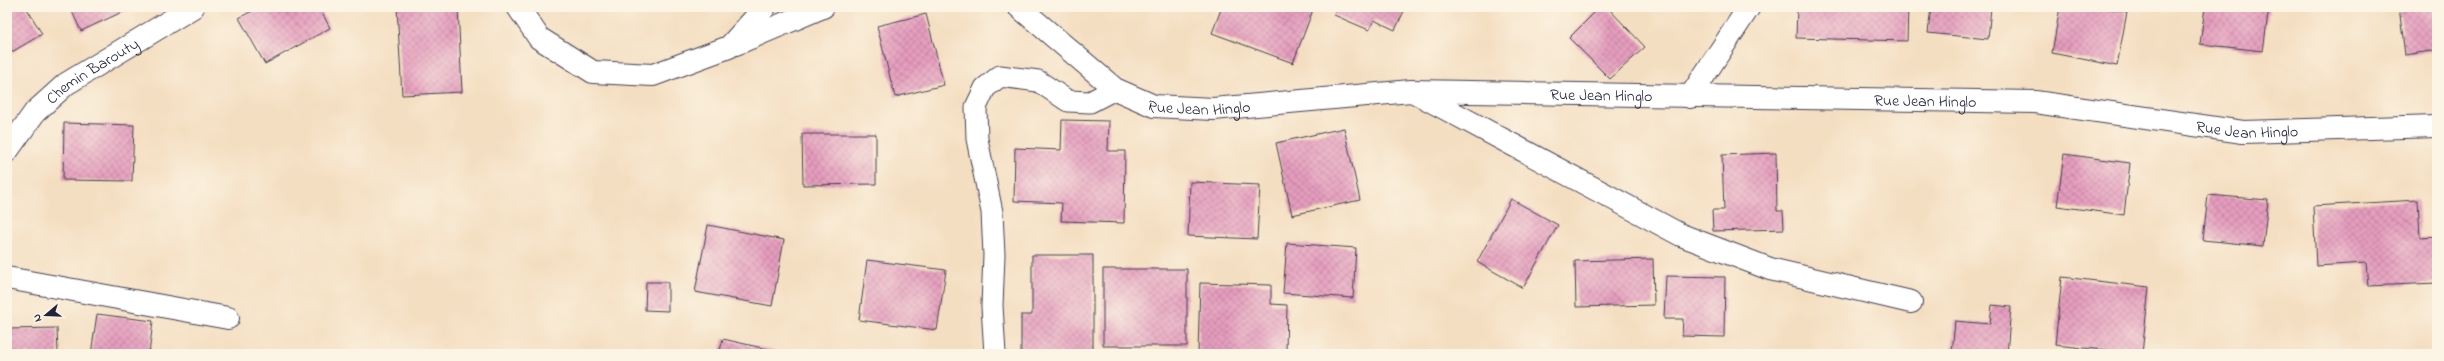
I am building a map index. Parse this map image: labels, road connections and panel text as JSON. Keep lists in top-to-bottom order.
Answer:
{
  "streets": {
    "street": ["Chemin Barouty", "Rue Jean Hinglo"]
  },
  "north": "left"
}
